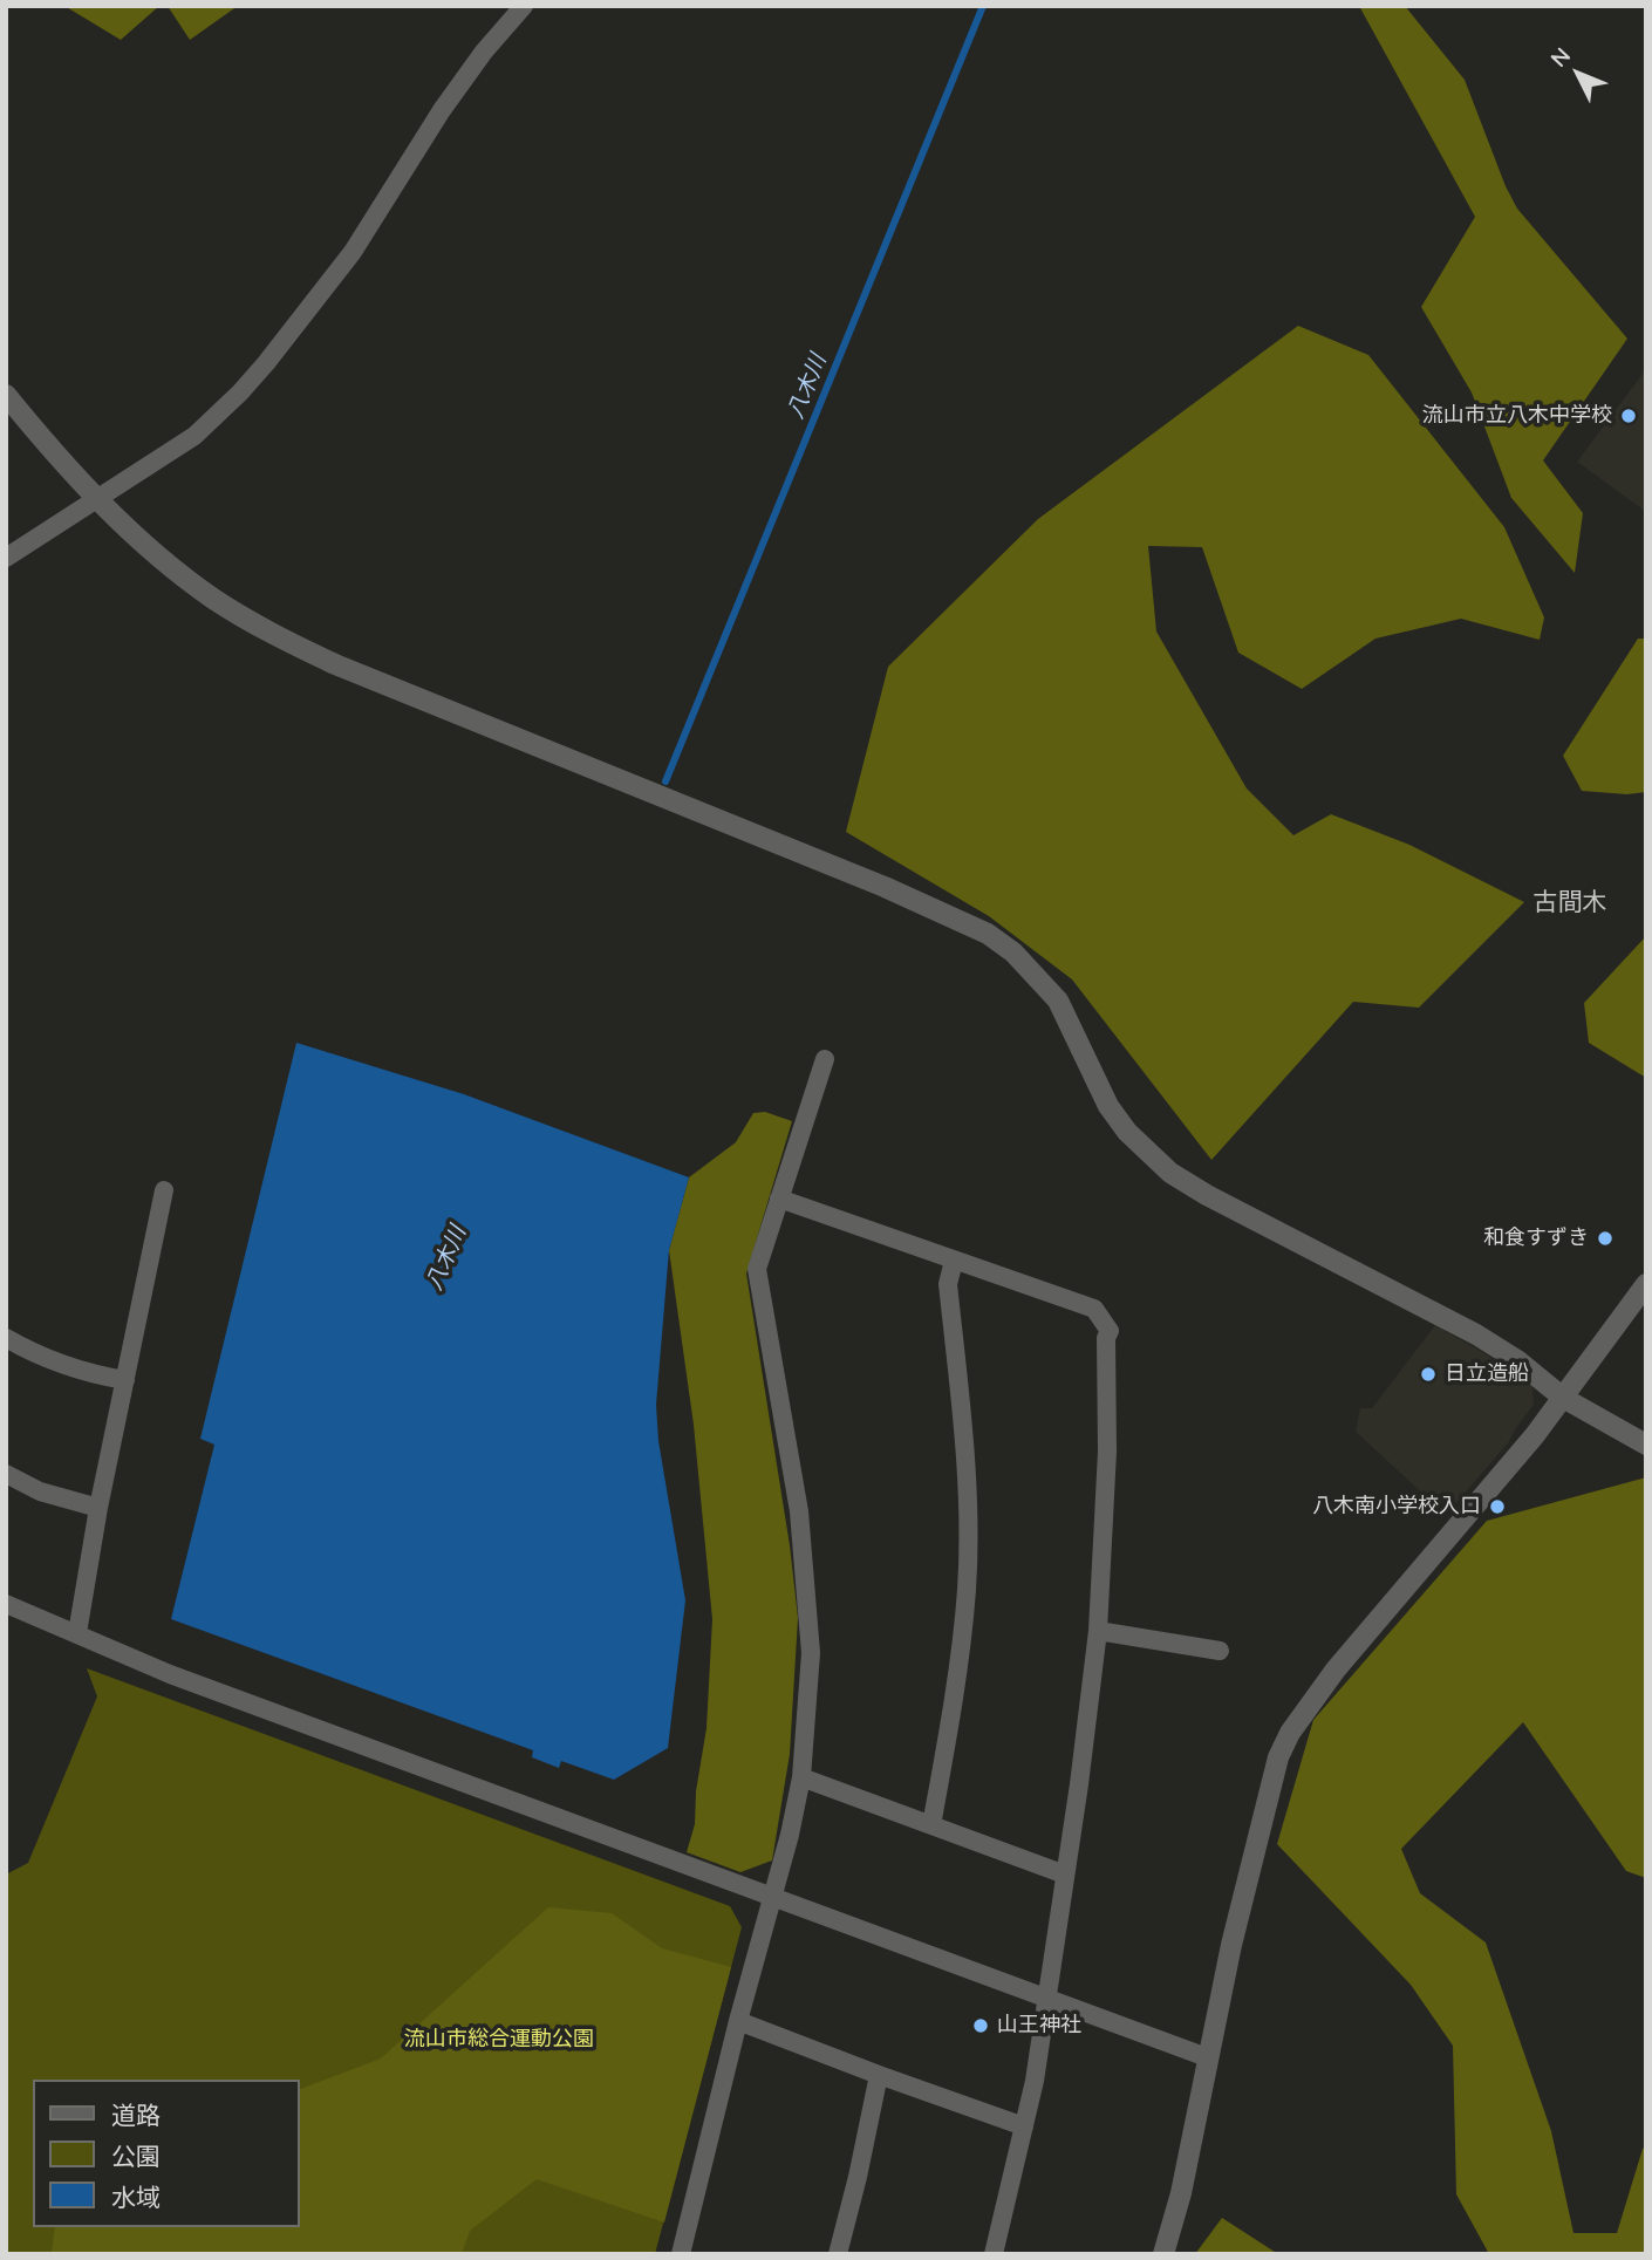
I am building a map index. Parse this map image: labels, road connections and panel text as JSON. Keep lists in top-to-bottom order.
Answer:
{
  "districts": ["古間木"],
  "water": ["八木川"],
  "parks": ["流山市総合運動公園"],
  "places": [
    "流山市立八木中学校",
    "和食すずき",
    "日立造船",
    "八木南小学校入口",
    "山王神社"
  ],
  "legend": ["道路", "公園", "水域"],
  "north": "top left"
}
